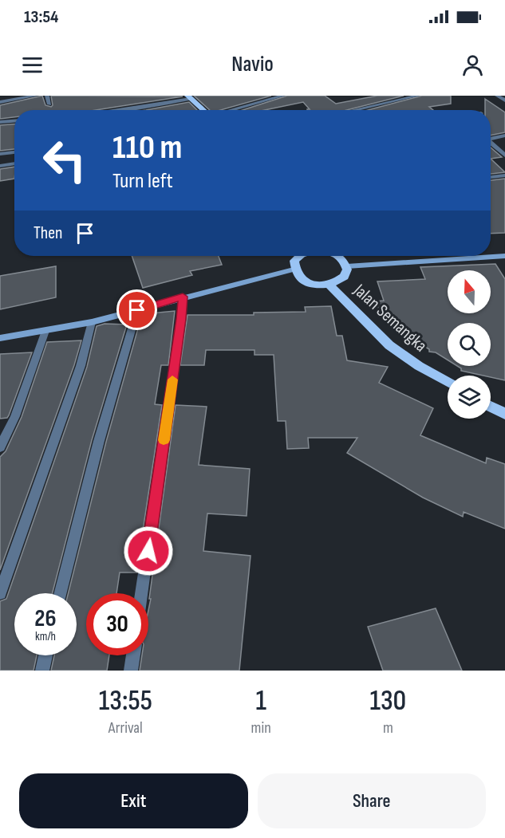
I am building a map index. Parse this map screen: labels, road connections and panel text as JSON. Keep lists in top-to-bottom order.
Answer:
{
  "streets": {
    "main road": ["Jalan Semangka"]
  },
  "north": "top",
  "page": {
    "status": "13:54",
    "header": "Navio",
    "turn": ["110 m", "Turn left"],
    "then": "Then",
    "speed": "26 km/h",
    "limit": "30",
    "eta": [
      "13:55",
      "Arrival",
      "1",
      "min",
      "130",
      "m"
    ],
    "buttons": ["Exit", "Share"]
  }
}
